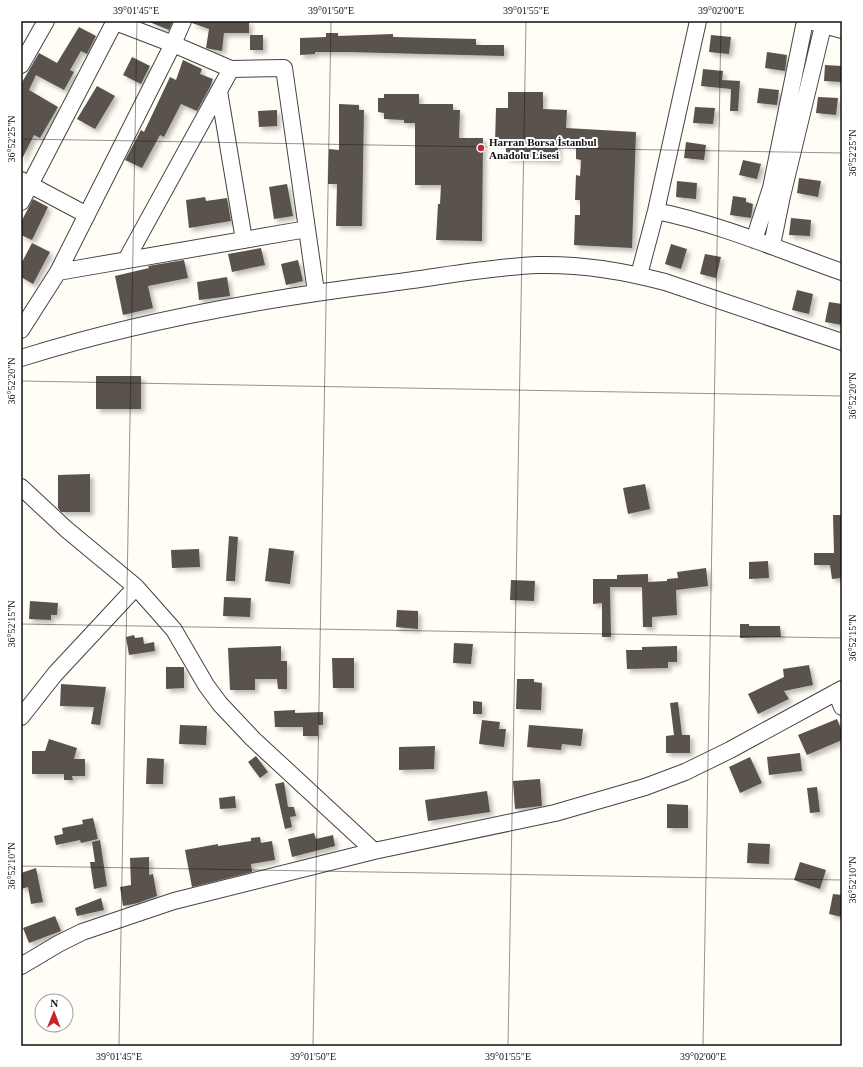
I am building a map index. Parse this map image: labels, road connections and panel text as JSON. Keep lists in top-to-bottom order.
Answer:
{
  "places": ["Harran Borsa İstanbul Anadolu Lisesi"],
  "north": "top",
  "coordinates": [
    "39°01'45\"E",
    "39°01'50\"E",
    "39°01'55\"E",
    "39°02'00\"E",
    "36°52'25\"N",
    "36°52'20\"N",
    "36°52'15\"N",
    "36°52'10\"N"
  ]
}
